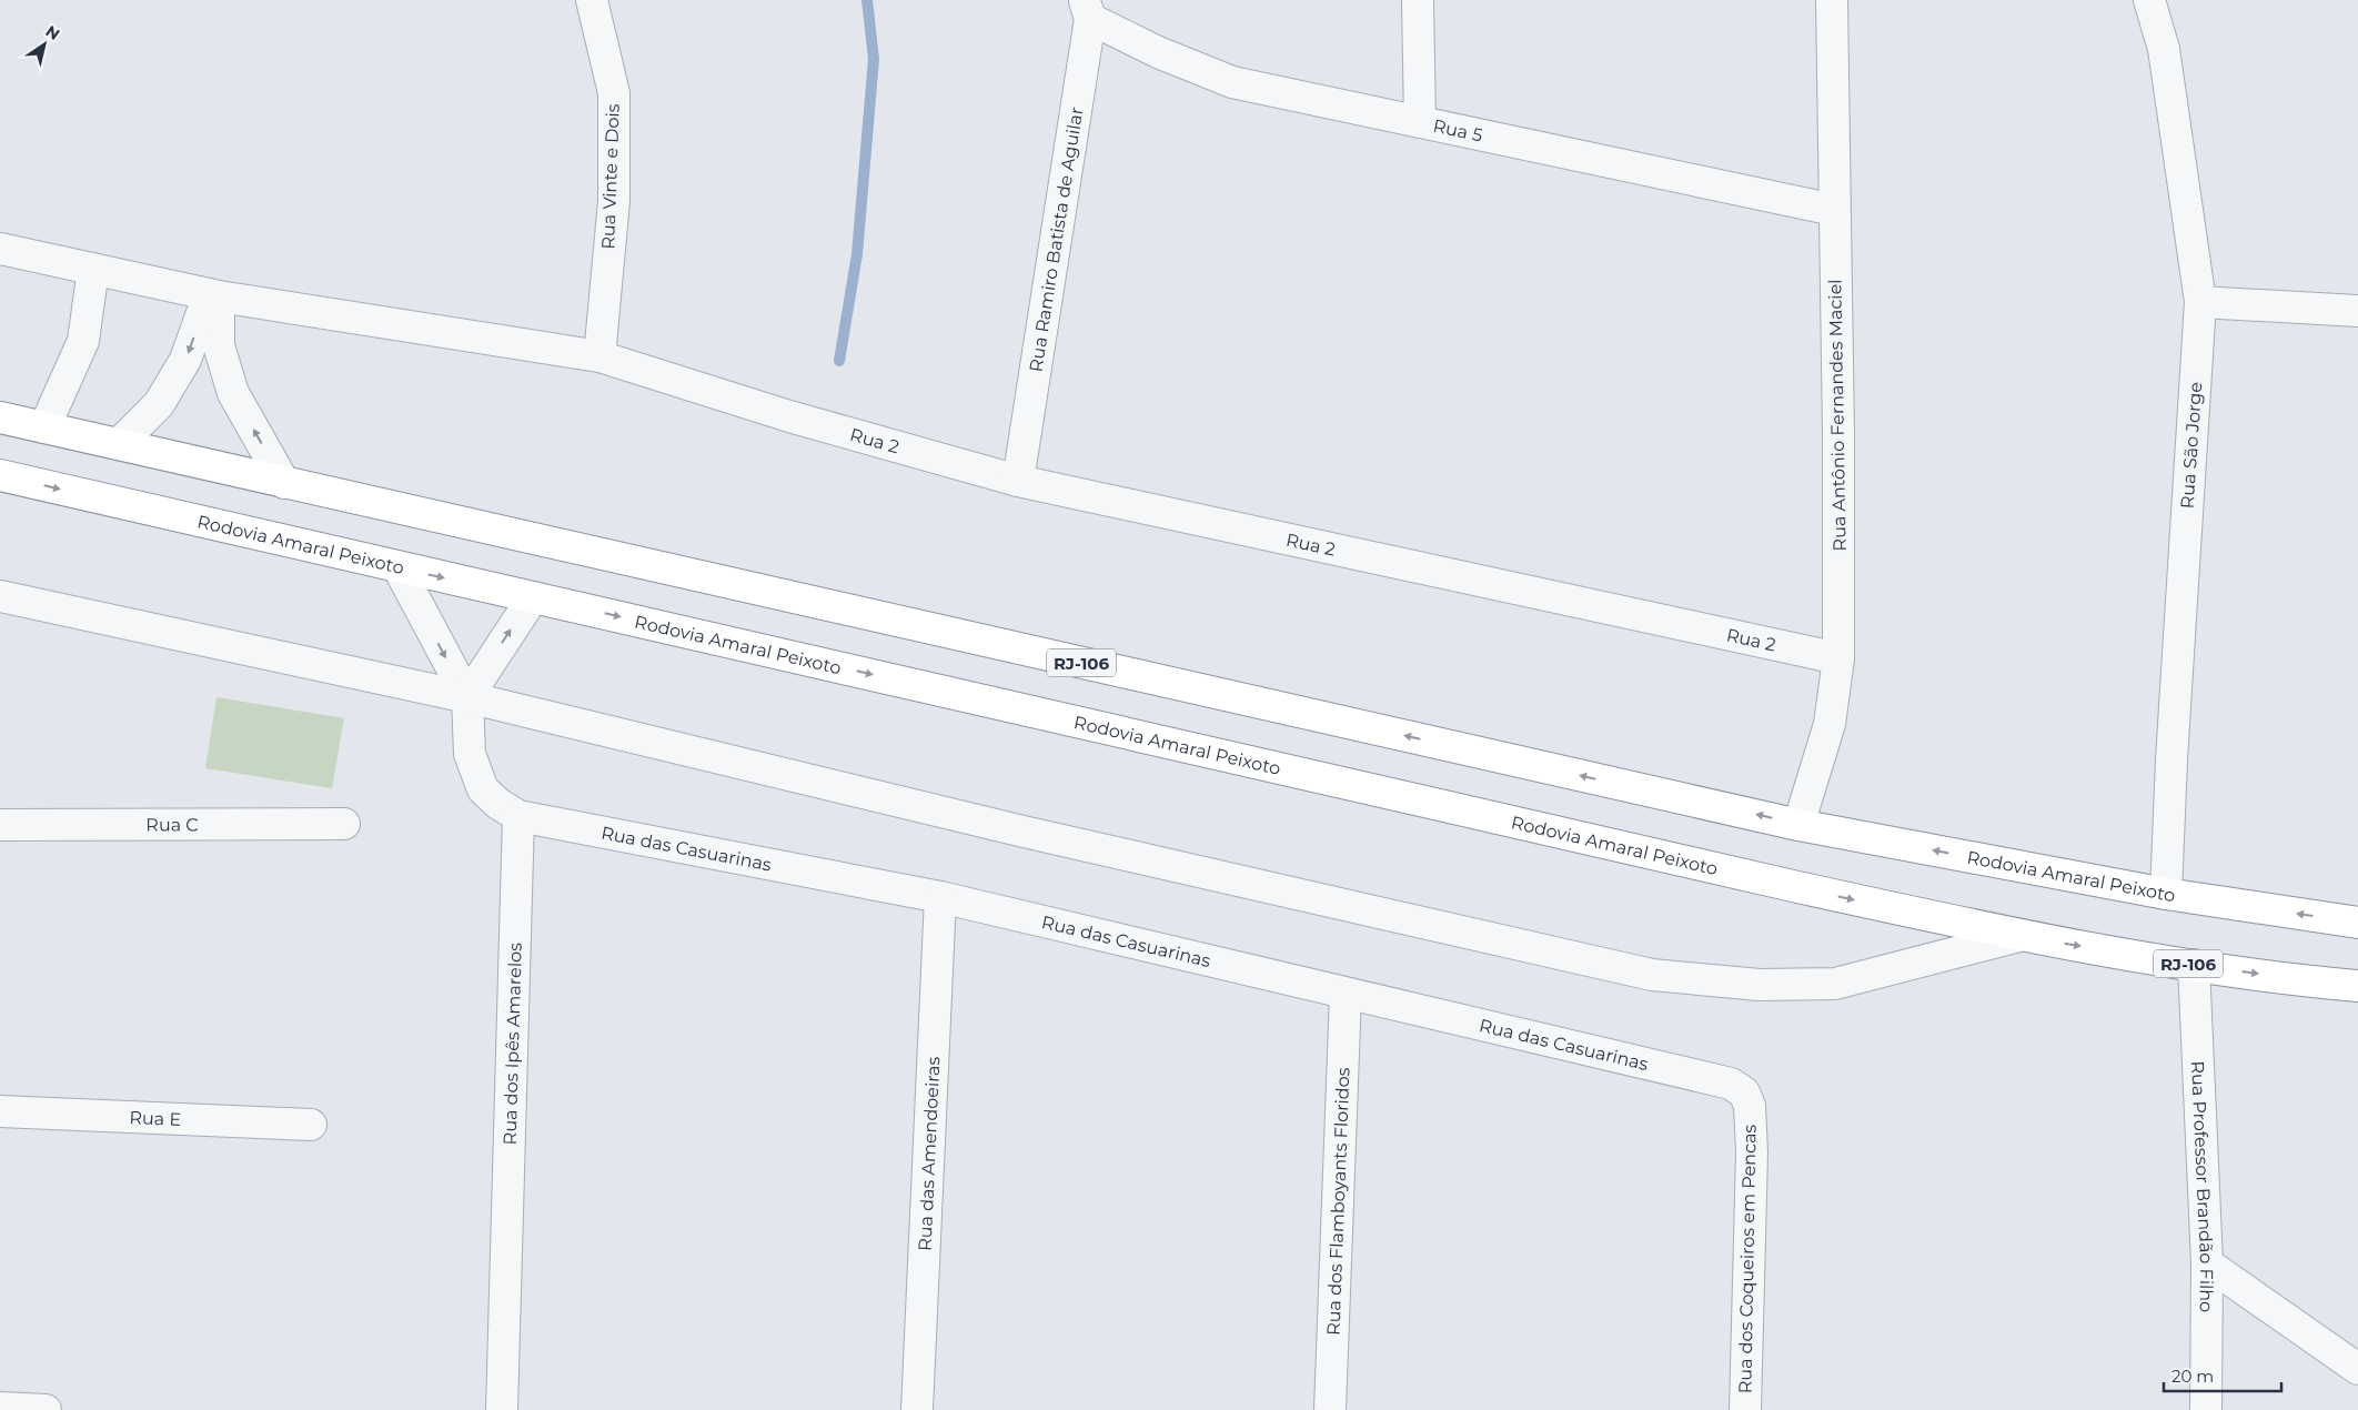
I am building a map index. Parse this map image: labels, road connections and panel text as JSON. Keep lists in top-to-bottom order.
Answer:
{
  "streets": {
    "highway": ["Rodovia Amaral Peixoto", "RJ-106"],
    "street": [
      "Rua 5",
      "Rua Vinte e Dois",
      "Rua Ramiro Batista de Aguilar",
      "Rua Antônio Fernandes Maciel",
      "Rua 2",
      "Rua São Jorge",
      "Rua C",
      "Rua das Casuarinas",
      "Rua dos Ipês Amarelos",
      "Rua E",
      "Rua das Amendoeiras",
      "Rua Professor Brandão Filho",
      "Rua dos Flamboyants Floridos",
      "Rua dos Coqueiros em Pencas"
    ]
  },
  "crossings": [
    ["Rua 5", "Rua Ramiro Batista de Aguilar"],
    ["Rua 5", "Rua Antônio Fernandes Maciel"],
    ["Rua Vinte e Dois", "Rua 2"],
    ["Rua Ramiro Batista de Aguilar", "Rua 2"],
    ["Rua Antônio Fernandes Maciel", "Rua 2"],
    ["Rua Antônio Fernandes Maciel", "Rodovia Amaral Peixoto"],
    ["Rua São Jorge", "Rodovia Amaral Peixoto"],
    ["Rodovia Amaral Peixoto", "Rua Professor Brandão Filho"],
    ["Rua das Casuarinas", "Rua dos Ipês Amarelos"],
    ["Rua das Casuarinas", "Rua das Amendoeiras"],
    ["Rua das Casuarinas", "Rua dos Flamboyants Floridos"],
    ["Rua das Casuarinas", "Rua dos Coqueiros em Pencas"]
  ],
  "scale_bar": "20 m",
  "north": "top right"
}
